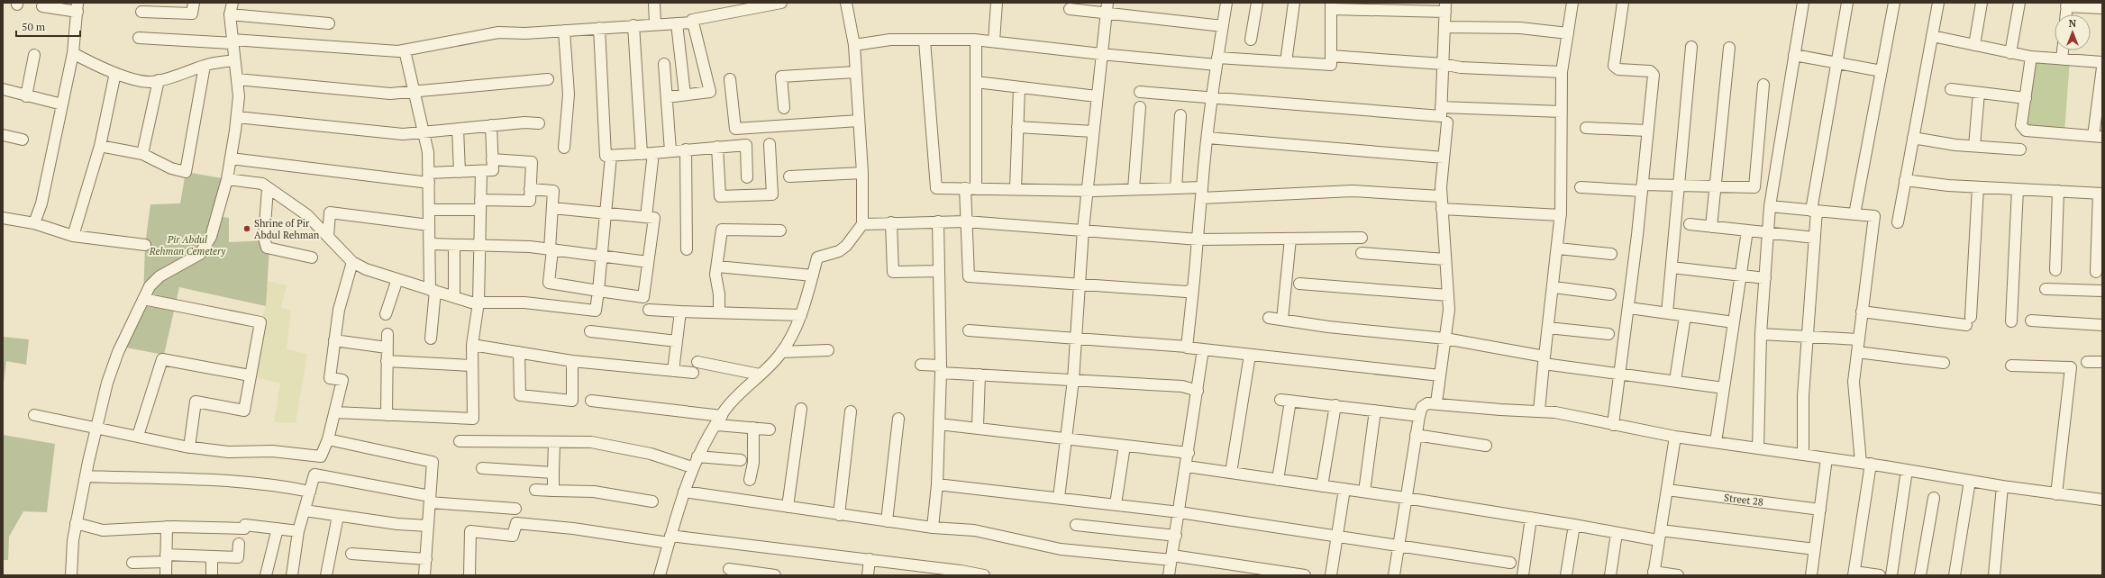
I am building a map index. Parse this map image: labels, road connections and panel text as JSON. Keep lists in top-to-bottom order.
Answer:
{
  "streets": {
    "street": ["Street 28"]
  },
  "parks": ["Pir Abdul Rehman Cemetery"],
  "places": ["Shrine of Pir Abdul Rehman"],
  "scale_bar": "50 m",
  "north": "top"
}
